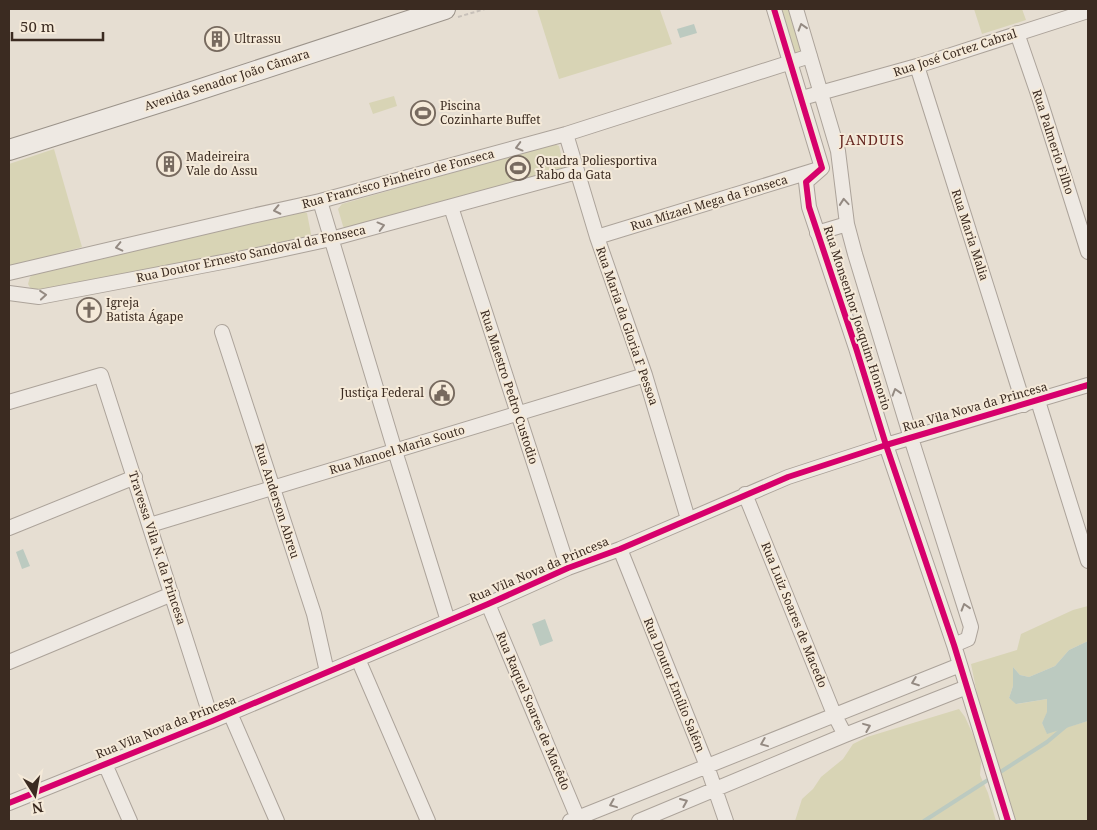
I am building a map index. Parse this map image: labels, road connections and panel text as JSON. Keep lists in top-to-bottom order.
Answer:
{
  "streets": {
    "main road": ["Avenida Senador João Câmara"],
    "street": [
      "Rua José Cortez Cabral",
      "Rua Palmerio Filho",
      "Rua Francisco Pinheiro de Fonseca",
      "Rua Mizael Mega da Fonseca",
      "Rua Maria Malia",
      "Rua Doutor Ernesto Sandoval da Fonseca",
      "Rua Monsenhor Joaquim Honorio",
      "Rua Maria da Gloria F Pessoa",
      "Rua Maestro Pedro Custodio",
      "Rua Vila Nova da Princesa",
      "Rua Manoel Maria Souto",
      "Rua Anderson Abreu",
      "Travessa Vila N. da Princesa",
      "Rua Luiz Soares de Macedo",
      "Rua Doutor Emílio Salém",
      "Rua Raquel Soares de Macêdo"
    ]
  },
  "crossings": [
    ["Rua José Cortez Cabral", "Rua Palmerio Filho"],
    ["Rua José Cortez Cabral", "Rua Maria Malia"],
    ["Rua José Cortez Cabral", "Rua Monsenhor Joaquim Honorio"],
    ["Rua Francisco Pinheiro de Fonseca", "Rua Monsenhor Joaquim Honorio"],
    ["Rua Francisco Pinheiro de Fonseca", "Rua Maria da Gloria F Pessoa"],
    ["Rua Mizael Mega da Fonseca", "Rua Monsenhor Joaquim Honorio"],
    ["Rua Mizael Mega da Fonseca", "Rua Maria da Gloria F Pessoa"],
    ["Rua Maria Malia", "Rua Vila Nova da Princesa"],
    ["Rua Doutor Ernesto Sandoval da Fonseca", "Rua Maria da Gloria F Pessoa"],
    ["Rua Doutor Ernesto Sandoval da Fonseca", "Rua Maestro Pedro Custodio"],
    ["Rua Monsenhor Joaquim Honorio", "Rua Vila Nova da Princesa"],
    ["Rua Maria da Gloria F Pessoa", "Rua Vila Nova da Princesa"],
    ["Rua Maria da Gloria F Pessoa", "Rua Manoel Maria Souto"],
    ["Rua Maestro Pedro Custodio", "Rua Vila Nova da Princesa"],
    ["Rua Maestro Pedro Custodio", "Rua Manoel Maria Souto"],
    ["Rua Vila Nova da Princesa", "Rua Anderson Abreu"],
    ["Rua Vila Nova da Princesa", "Travessa Vila N. da Princesa"],
    ["Rua Vila Nova da Princesa", "Rua Luiz Soares de Macedo"],
    ["Rua Vila Nova da Princesa", "Rua Doutor Emílio Salém"],
    ["Rua Vila Nova da Princesa", "Rua Raquel Soares de Macêdo"],
    ["Rua Manoel Maria Souto", "Rua Anderson Abreu"],
    ["Rua Manoel Maria Souto", "Travessa Vila N. da Princesa"]
  ],
  "one_way": ["Rua Francisco Pinheiro de Fonseca", "Rua Doutor Ernesto Sandoval da Fonseca"],
  "districts": ["JANDUIS"],
  "places": {
    "building": ["Ultrassu", "Madeireira Vale do Assu"],
    "sports": ["Piscina Cozinharte Buffet", "Quadra Poliesportiva Rabo da Gata"],
    "church": ["Igreja Batista Ágape"],
    "public building": ["Justiça Federal"]
  },
  "scale_bar": "50 m",
  "north": "bottom"
}
